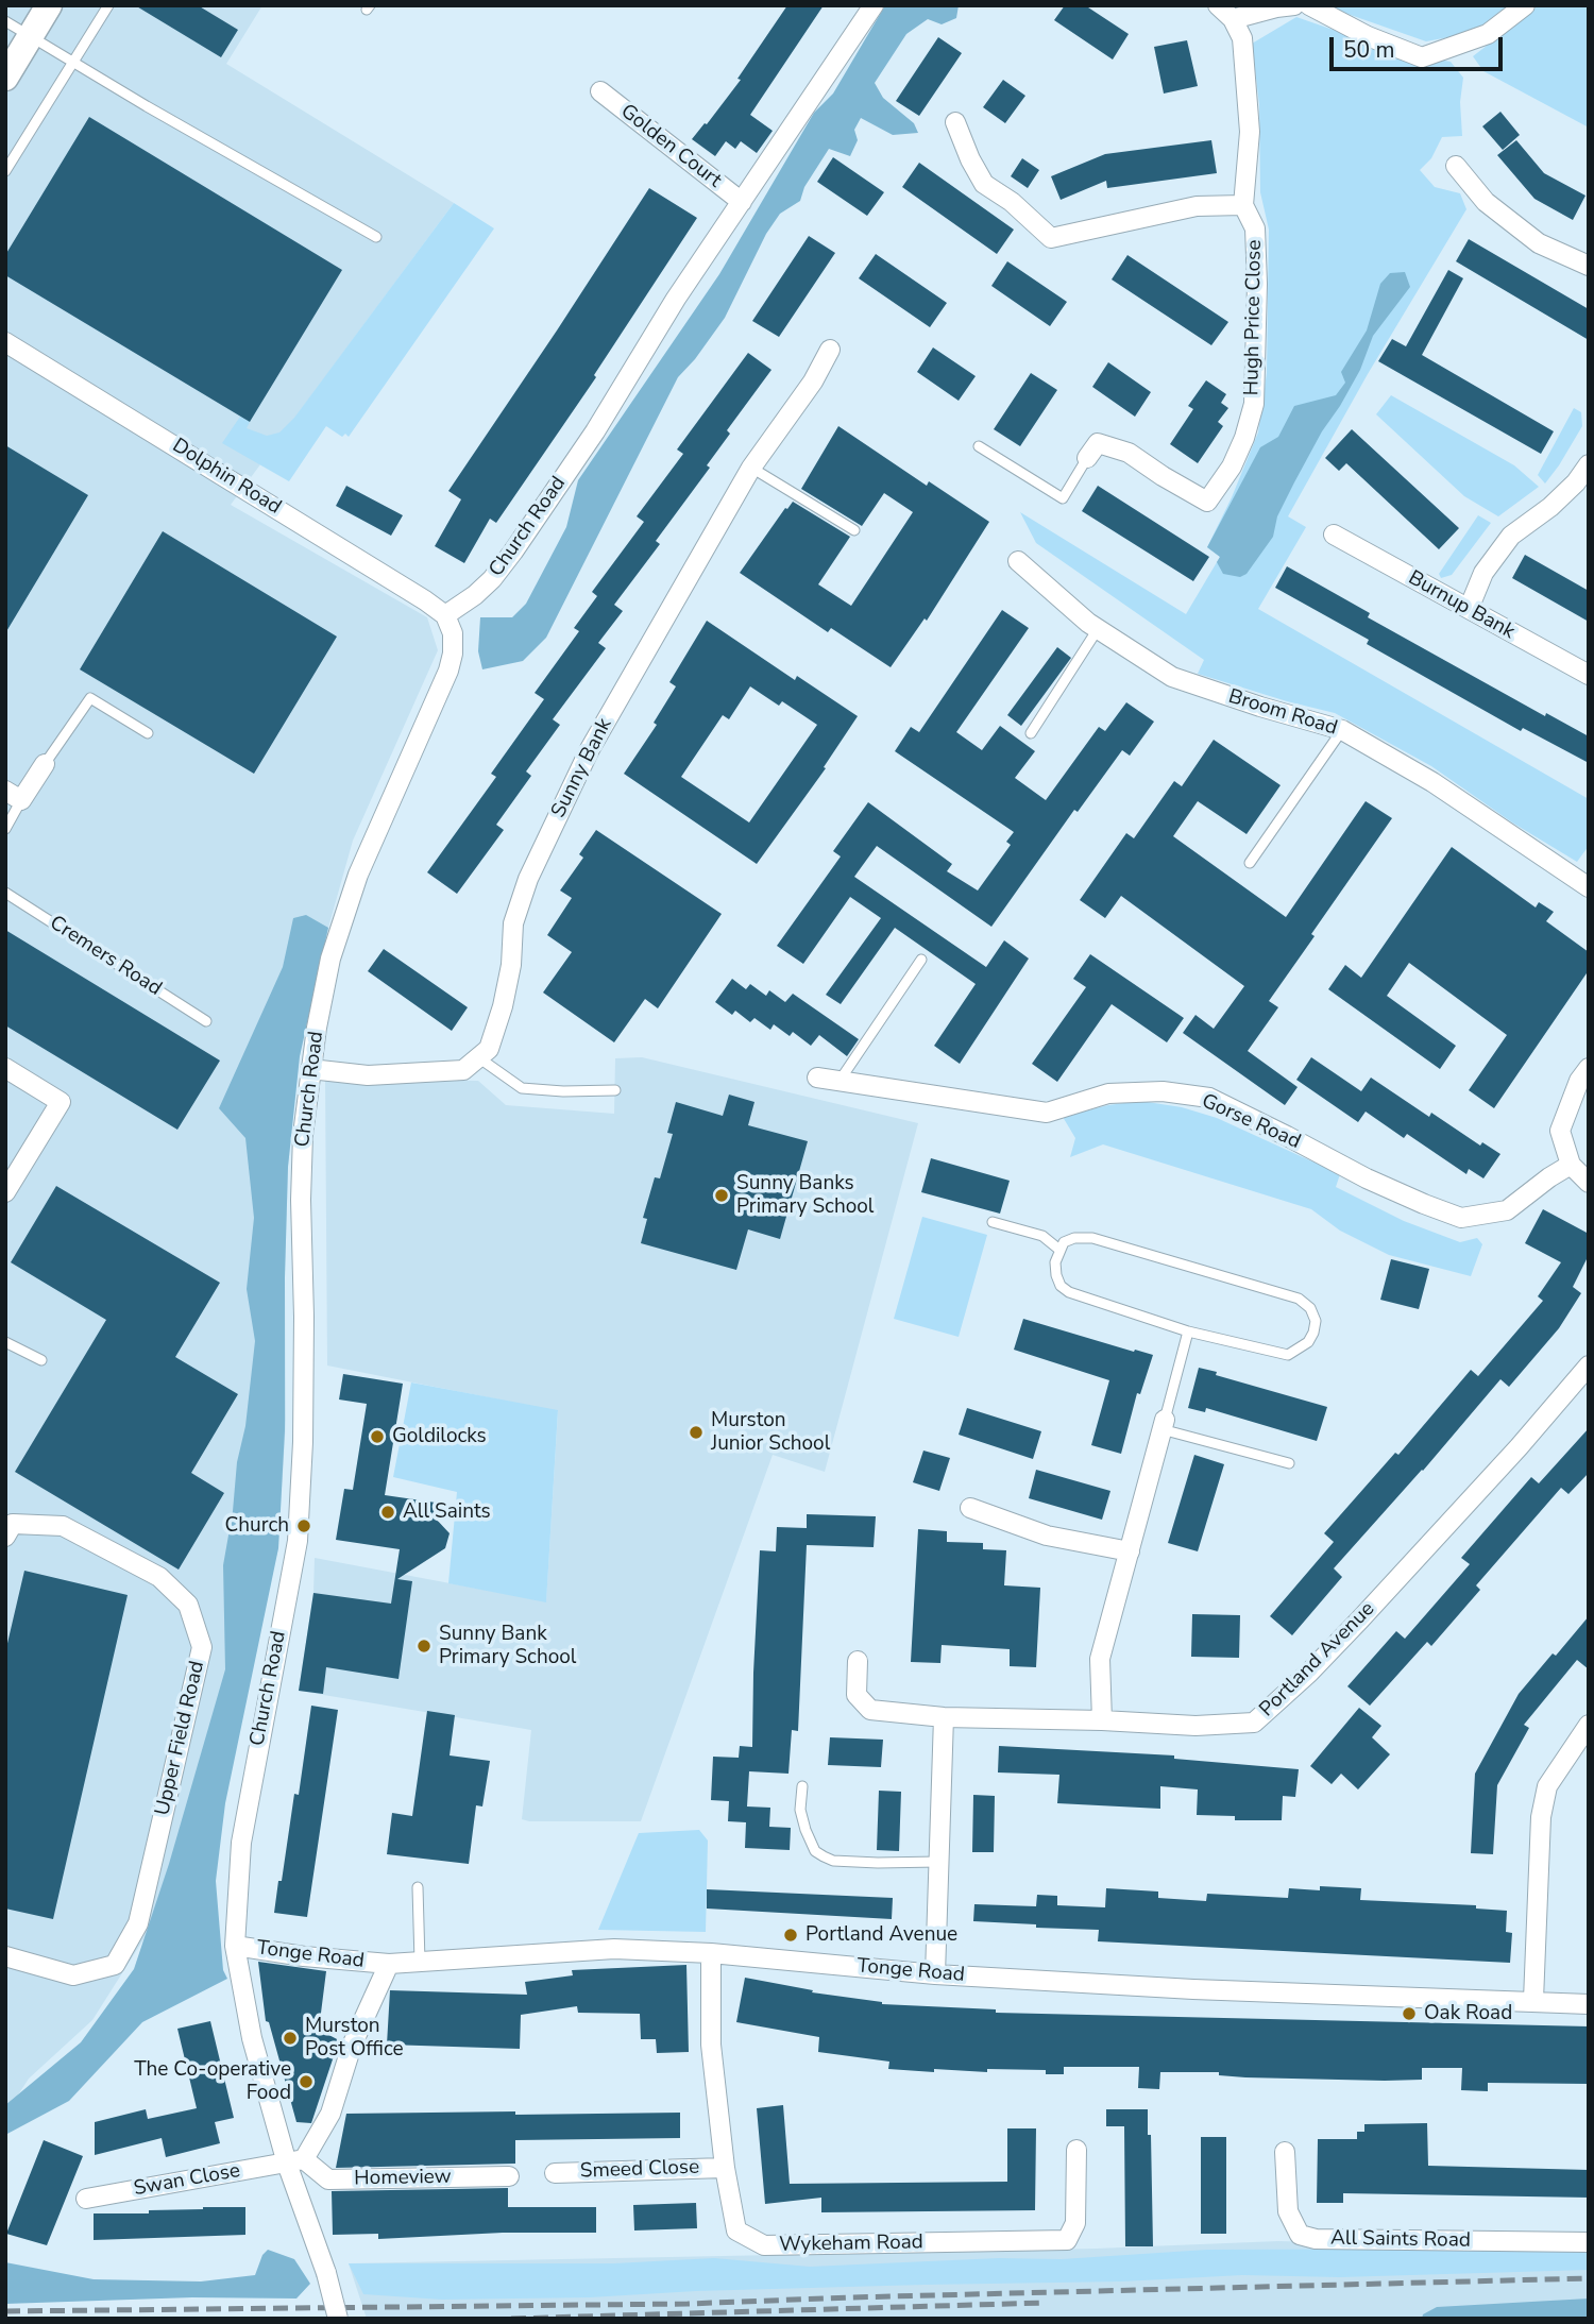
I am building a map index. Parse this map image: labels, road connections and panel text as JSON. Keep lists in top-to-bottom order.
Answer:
{
  "streets": {
    "street": [
      "Golden Court",
      "Hugh Price Close",
      "Dolphin Road",
      "Church Road",
      "Burnup Bank",
      "Broom Road",
      "Sunny Bank",
      "Gorse Road",
      "Portland Avenue",
      "Upper Field Road",
      "Tonge Road",
      "Smeed Close",
      "Homeview",
      "Swan Close",
      "All Saints Road",
      "Wykeham Road"
    ],
    "lane": ["Cremers Road"]
  },
  "crossings": [
    ["Golden Court", "Church Road"],
    ["Dolphin Road", "Church Road"],
    ["Church Road", "Tonge Road"],
    ["Church Road", "Homeview"],
    ["Church Road", "Swan Close"],
    ["Tonge Road", "Wykeham Road"],
    ["Smeed Close", "Wykeham Road"],
    ["Homeview", "Swan Close"]
  ],
  "places": [
    "Sunny Banks Primary School",
    "Murston Junior School",
    "Goldilocks",
    "All Saints",
    "Church",
    "Sunny Bank Primary School",
    "Portland Avenue",
    "Oak Road",
    "Murston Post Office",
    "The Co-operative Food"
  ],
  "scale_bar": "50 m"
}
